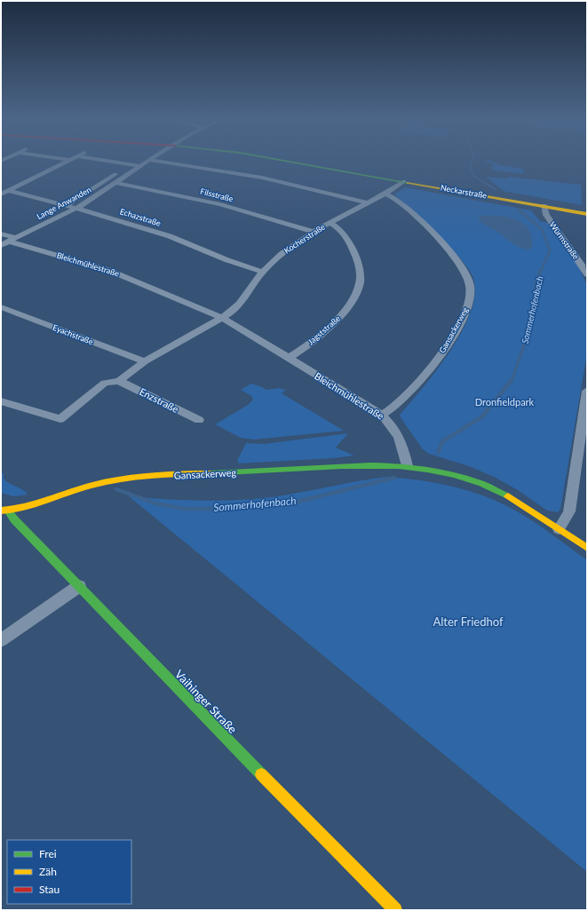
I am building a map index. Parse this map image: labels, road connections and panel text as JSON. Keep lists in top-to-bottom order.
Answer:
{
  "streets": {
    "main road": ["Neckarstraße", "Gansackerweg", "Vaihinger Straße"],
    "street": [
      "Filsstraße",
      "Lange Anwanden",
      "Echazstraße",
      "Kocherstraße",
      "Würmstraße",
      "Bleichmühlestraße",
      "Jagststraße",
      "Eyachstraße",
      "Enzstraße"
    ]
  },
  "crossings": [
    ["Neckarstraße", "Kocherstraße"],
    ["Neckarstraße", "Würmstraße"],
    ["Filsstraße", "Lange Anwanden"],
    ["Filsstraße", "Kocherstraße"],
    ["Lange Anwanden", "Echazstraße"],
    ["Lange Anwanden", "Bleichmühlestraße"],
    ["Echazstraße", "Kocherstraße"],
    ["Kocherstraße", "Bleichmühlestraße"],
    ["Kocherstraße", "Jagststraße"],
    ["Kocherstraße", "Gansackerweg"],
    ["Bleichmühlestraße", "Jagststraße"],
    ["Bleichmühlestraße", "Gansackerweg"],
    ["Gansackerweg", "Vaihinger Straße"]
  ],
  "water": ["Sommerhofenbach"],
  "parks": ["Dronfieldpark", "Alter Friedhof"],
  "legend": ["Frei", "Zäh", "Stau"]
}
